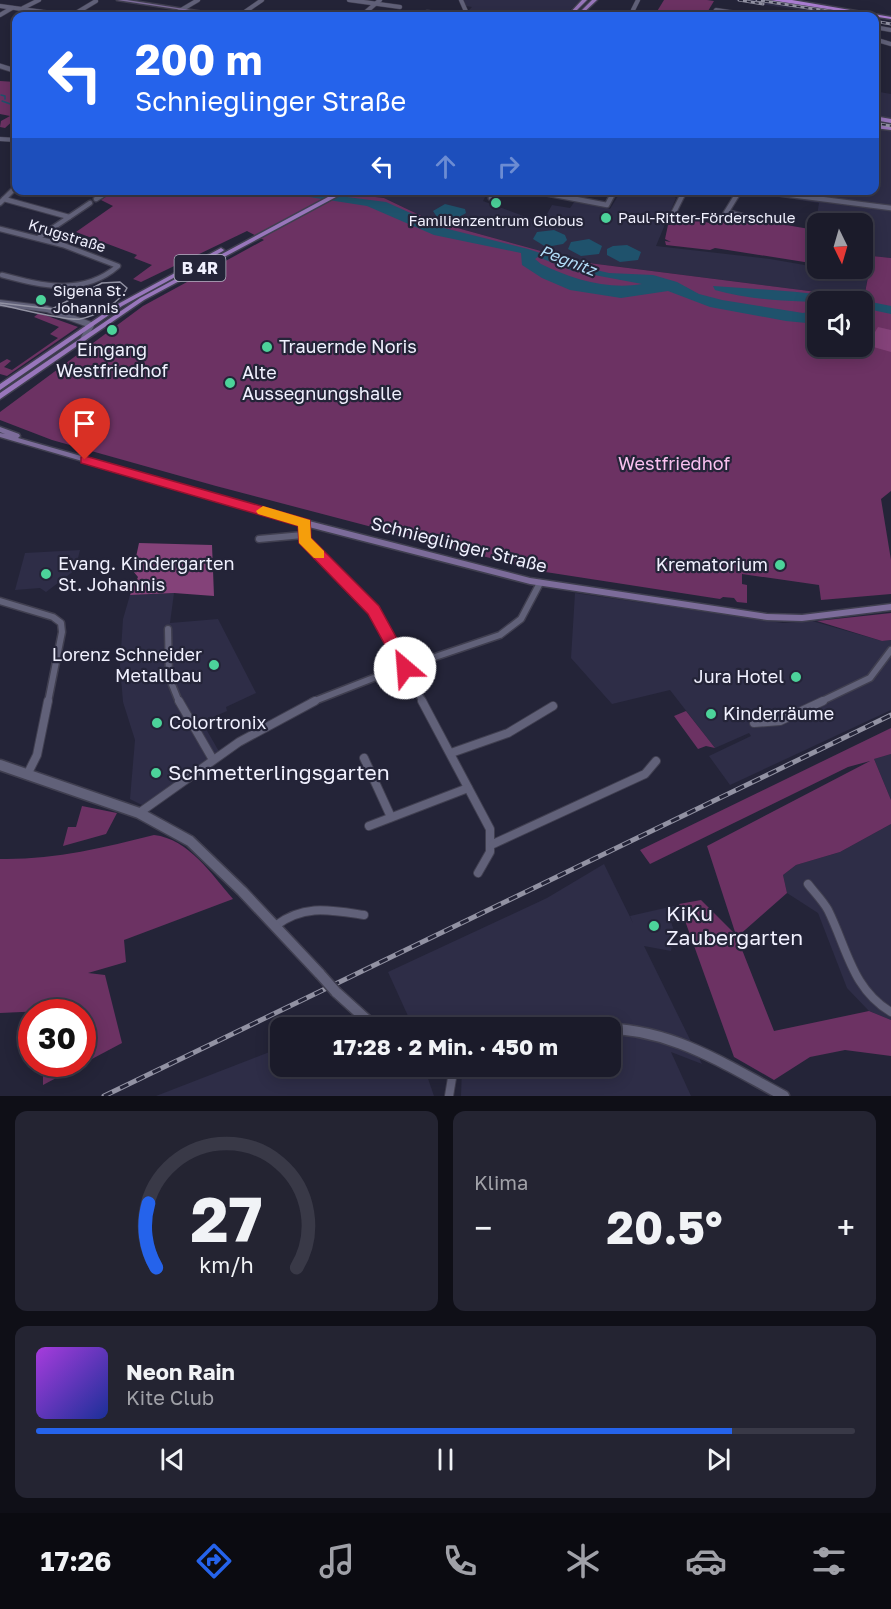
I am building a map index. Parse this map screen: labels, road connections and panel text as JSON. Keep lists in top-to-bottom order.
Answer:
{
  "streets": {
    "main road": ["B 4R", "Schnieglinger Straße"],
    "street": ["Krugstraße"]
  },
  "water": ["Pegnitz"],
  "parks": ["Westfriedhof"],
  "places": [
    "Familienzentrum Globus",
    "Paul-Ritter-Förderschule",
    "Sigena St. Johannis",
    "Eingang Westfriedhof",
    "Trauernde Noris",
    "Alte Aussegnungshalle",
    "Krematorium",
    "Evang. Kindergarten St. Johannis",
    "Lorenz Schneider Metallbau",
    "Jura Hotel",
    "Kinderräume",
    "Colortronix",
    "Schmetterlingsgarten",
    "KiKu Zaubergarten"
  ],
  "north": "bottom",
  "page": {
    "turn": ["200 m", "Schnieglinger Straße"],
    "limit": "30",
    "trip": "17:28 · 2 Min. · 450 m",
    "tile": "Klima",
    "heat": ["−", "20.5°", "+"],
    "song": ["Neon Rain", "Kite Club"],
    "tabs": "17:26",
    "gauge": ["27", "km/h"]
  }
}
